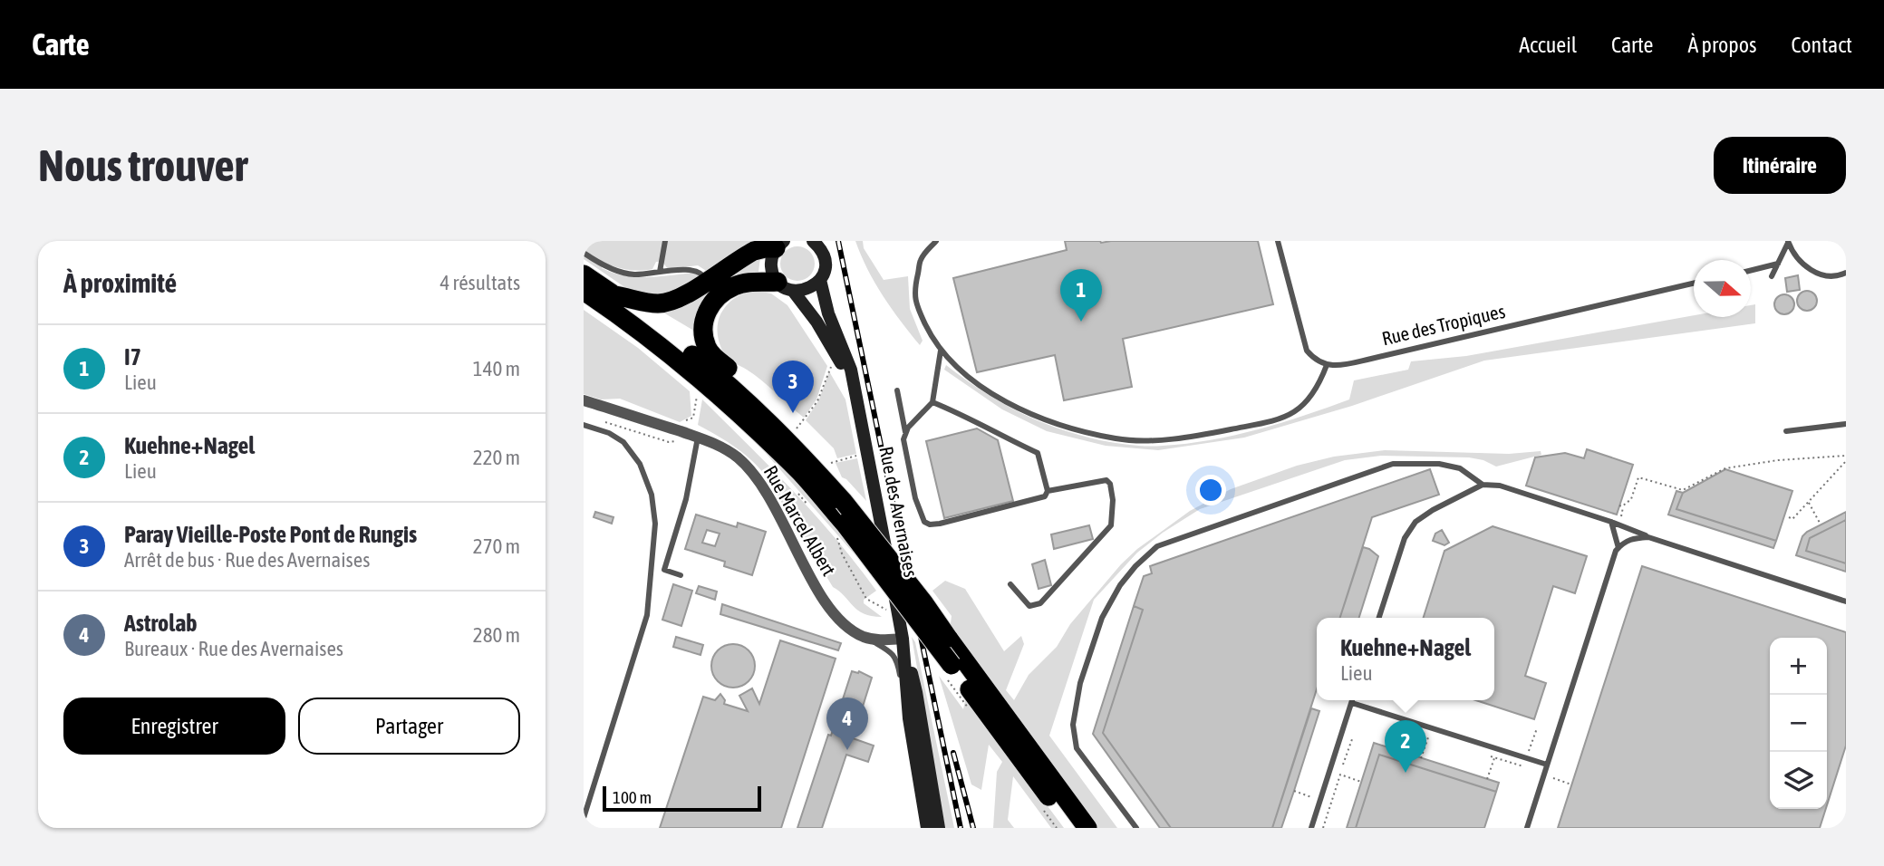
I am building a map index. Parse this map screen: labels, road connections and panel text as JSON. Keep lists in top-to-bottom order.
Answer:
{
  "streets": {
    "main road": ["Rue des Avernaises"],
    "street": ["Rue Marcel Albert"],
    "lane": ["Rue des Tropiques"]
  },
  "crossings": [
    ["Rue des Avernaises", "Rue Marcel Albert"]
  ],
  "scale_bar": "100 m",
  "north": "right",
  "page": {
    "header": "Carte",
    "nav": [
      "Accueil",
      "Carte",
      "À propos",
      "Contact"
    ],
    "buttons": [
      "Itinéraire",
      ["Enregistrer", "Partager"]
    ],
    "title": "Nous trouver",
    "heading": ["À proximité", "4 résultats"],
    "pins": [
      "1",
      "3",
      "4",
      "2"
    ],
    "list": [
      {
        "mark": "1",
        "name": "I7",
        "note": "Lieu",
        "value": "140 m"
      },
      {
        "mark": "2",
        "name": "Kuehne+Nagel",
        "note": "Lieu",
        "value": "220 m"
      },
      {
        "mark": "3",
        "name": "Paray Vieille-Poste Pont de Rungis",
        "note": "Arrêt de bus · Rue des Avernaises",
        "value": "270 m"
      },
      {
        "mark": "4",
        "name": "Astrolab",
        "note": "Bureaux · Rue des Avernaises",
        "value": "280 m"
      }
    ],
    "popup": ["Kuehne+Nagel", "Lieu"],
    "map_buttons": ["+", "−"],
    "scale": "100 m"
  }
}
